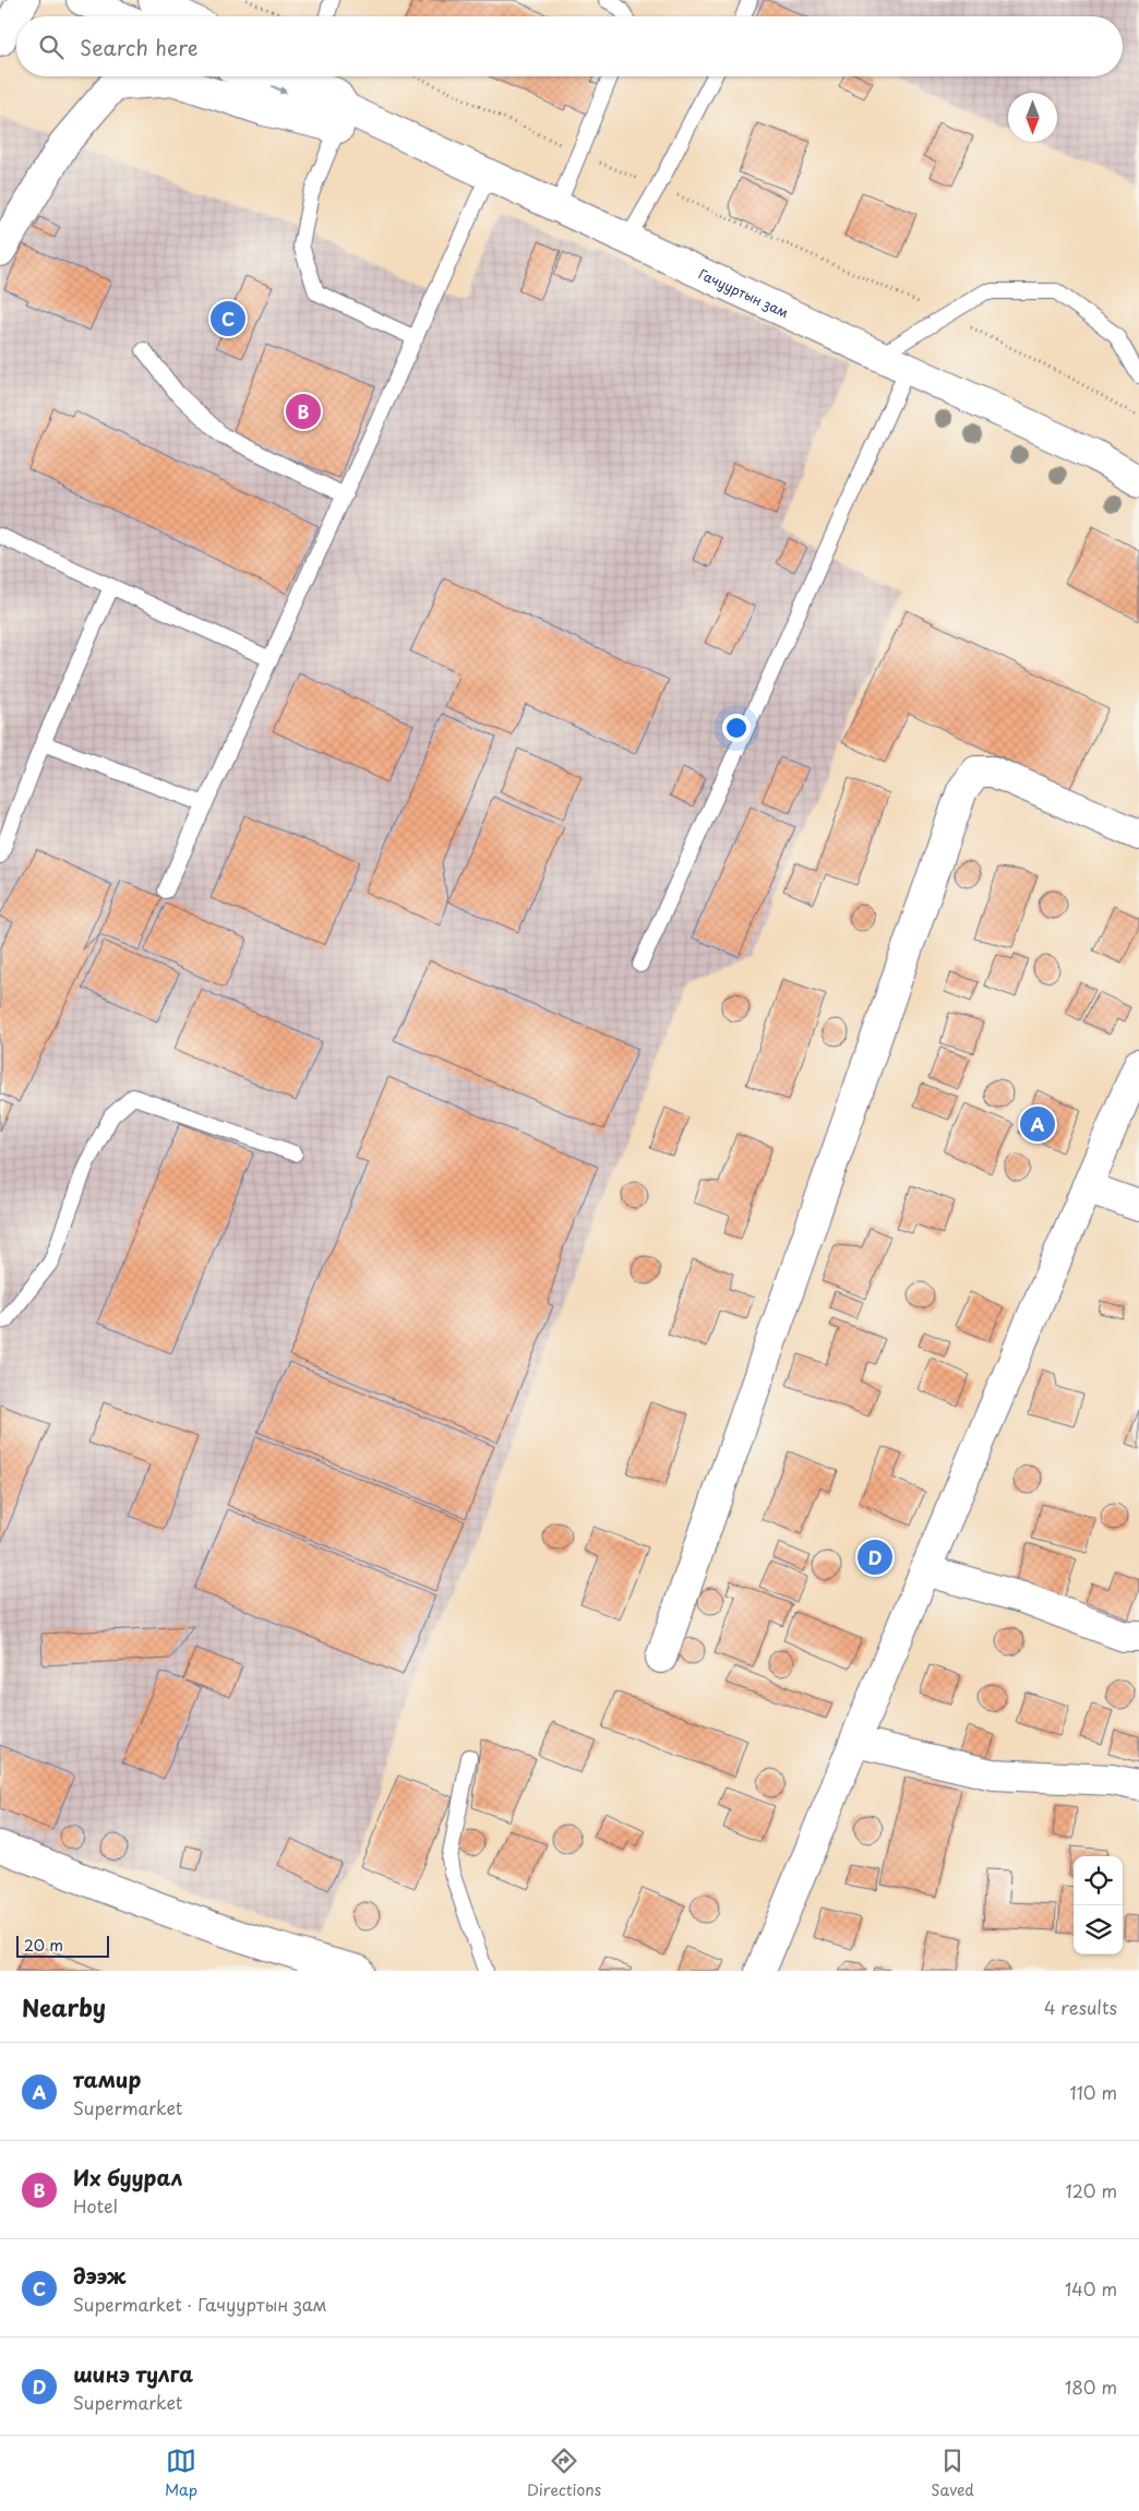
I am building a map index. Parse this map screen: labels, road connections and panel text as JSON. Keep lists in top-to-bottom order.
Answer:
{
  "streets": {
    "main road": ["Гачууртын зам"]
  },
  "scale_bar": "20 m",
  "north": "bottom",
  "page": {
    "search": "Search here",
    "pins": [
      "C",
      "B",
      "A",
      "D"
    ],
    "scale": "20 m",
    "heading": ["Nearby", "4 results"],
    "list": [
      {
        "mark": "A",
        "name": "тамир",
        "note": "Supermarket",
        "value": "110 m"
      },
      {
        "mark": "B",
        "name": "Их буурал",
        "note": "Hotel",
        "value": "120 m"
      },
      {
        "mark": "C",
        "name": "дээж",
        "note": "Supermarket · Гачууртын зам",
        "value": "140 m"
      },
      {
        "mark": "D",
        "name": "шинэ тулга",
        "note": "Supermarket",
        "value": "180 m"
      }
    ],
    "nav": ["Map", "Directions", "Saved"]
  }
}
